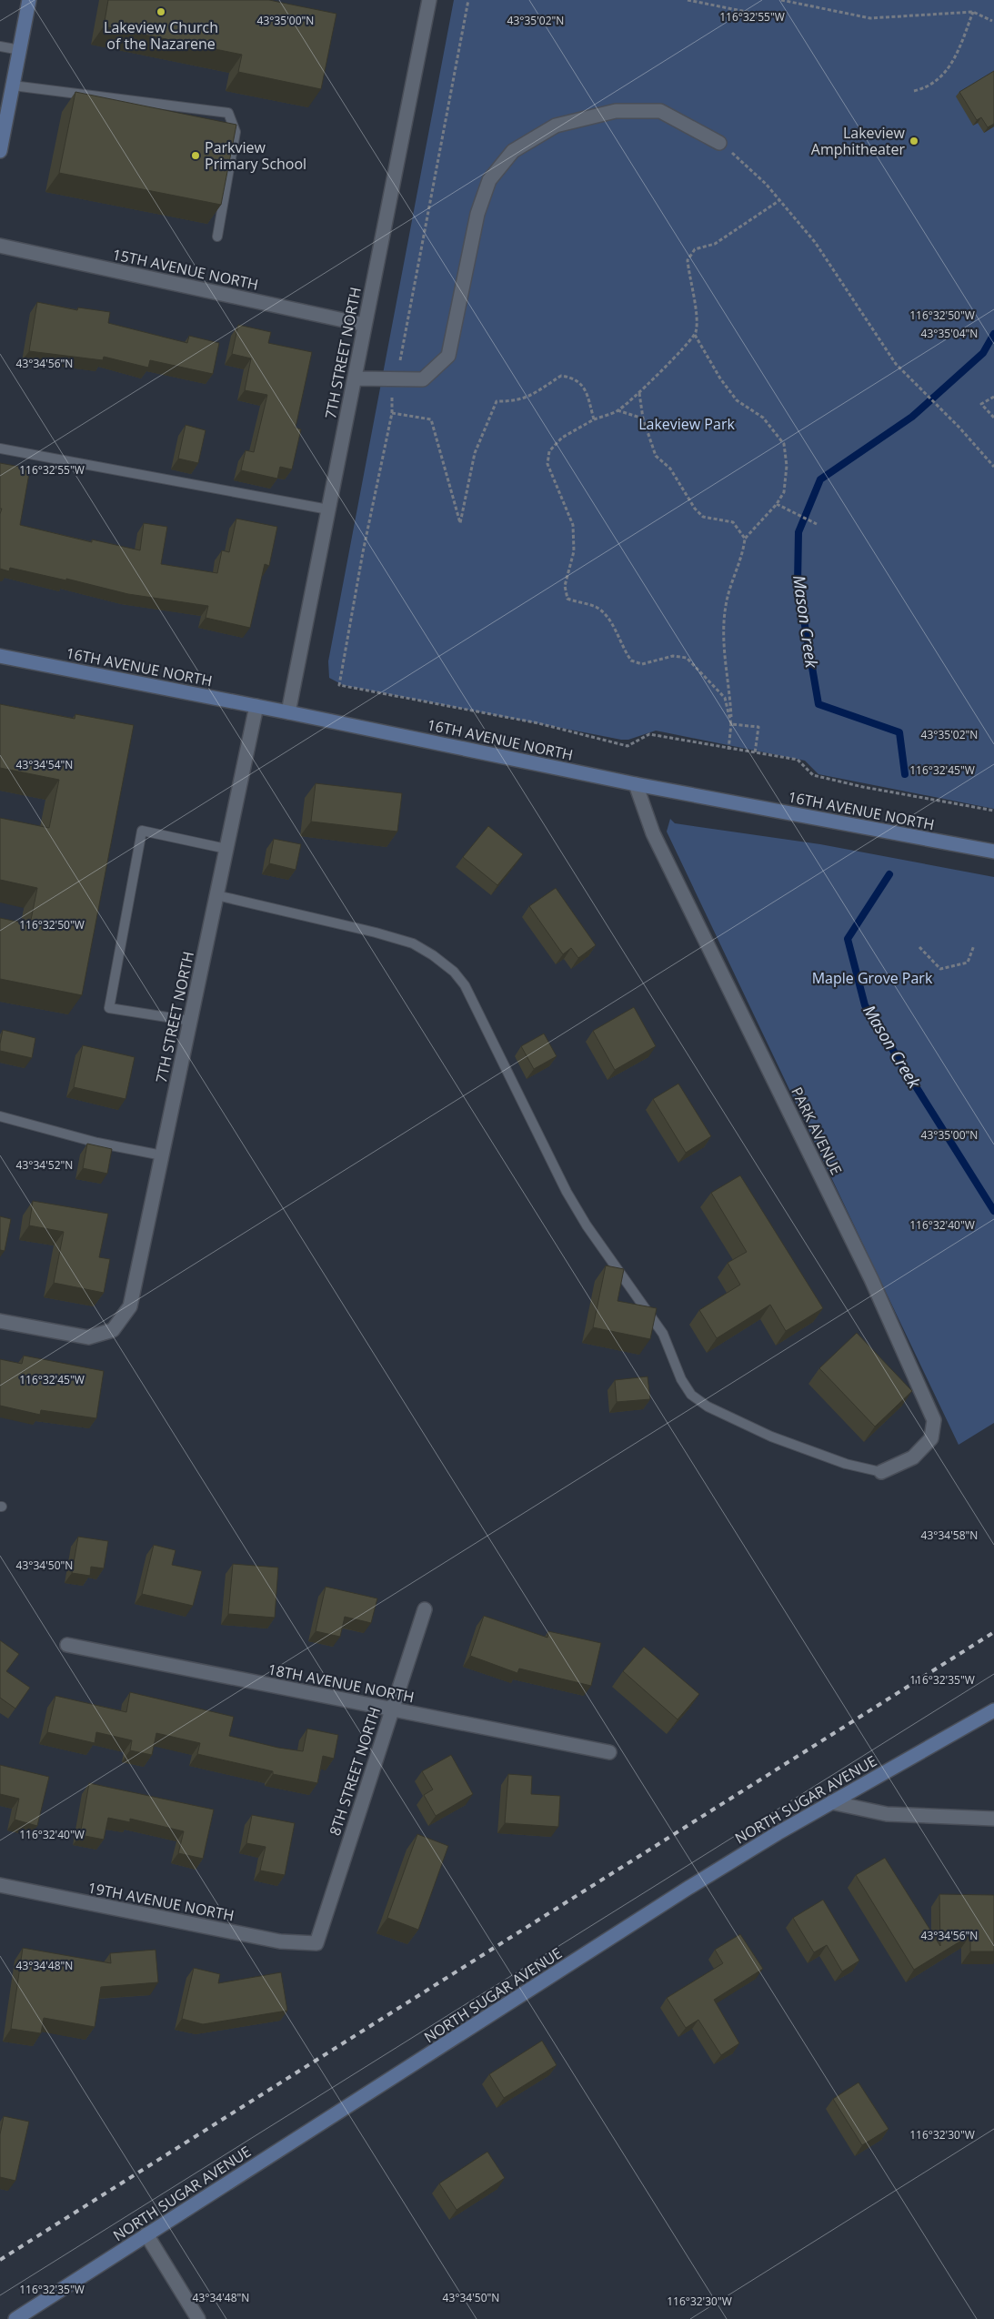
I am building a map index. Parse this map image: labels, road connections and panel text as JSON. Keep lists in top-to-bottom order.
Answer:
{
  "streets": {
    "street": [
      "15TH AVENUE NORTH",
      "7TH STREET NORTH",
      "16TH AVENUE NORTH",
      "PARK AVENUE",
      "18TH AVENUE NORTH",
      "8TH STREET NORTH",
      "NORTH SUGAR AVENUE",
      "19TH AVENUE NORTH"
    ]
  },
  "crossings": [
    ["15TH AVENUE NORTH", "7TH STREET NORTH"],
    ["7TH STREET NORTH", "16TH AVENUE NORTH"],
    ["16TH AVENUE NORTH", "PARK AVENUE"],
    ["18TH AVENUE NORTH", "8TH STREET NORTH"],
    ["8TH STREET NORTH", "19TH AVENUE NORTH"]
  ],
  "water": ["Mason Creek"],
  "parks": ["Lakeview Park", "Maple Grove Park"],
  "places": ["Lakeview Church of the Nazarene", "Lakeview Amphitheater", "Parkview Primary School"],
  "coordinates": [
    "116°32'55\"W",
    "43°35'00\"N",
    "43°35'02\"N",
    "116°32'50\"W",
    "43°35'04\"N",
    "43°34'56\"N",
    "43°34'54\"N",
    "116°32'45\"W",
    "43°34'52\"N",
    "116°32'40\"W",
    "43°34'58\"N",
    "43°34'50\"N",
    "116°32'35\"W",
    "43°34'48\"N",
    "116°32'30\"W"
  ]
}
